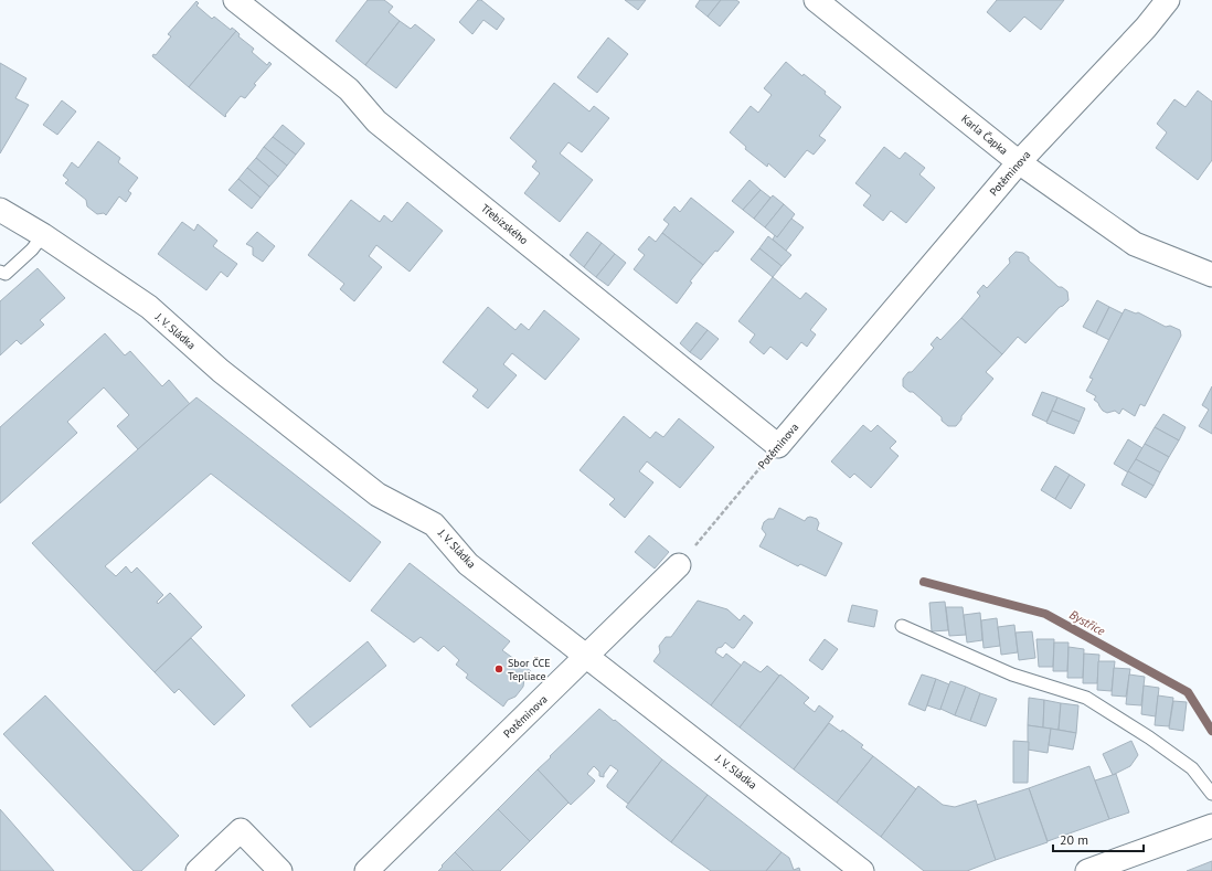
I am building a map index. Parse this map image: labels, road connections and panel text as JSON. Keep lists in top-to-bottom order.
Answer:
{
  "streets": {
    "street": [
      "Karla Čapka",
      "Potěminova",
      "Třebízského",
      "J. V. Sládka"
    ]
  },
  "crossings": [
    ["Karla Čapka", "Potěminova"],
    ["Potěminova", "Třebízského"],
    ["Potěminova", "J. V. Sládka"]
  ],
  "water": ["Bystřice"],
  "places": ["Sbor ČCE Tepliace"],
  "scale_bar": "20 m"
}
